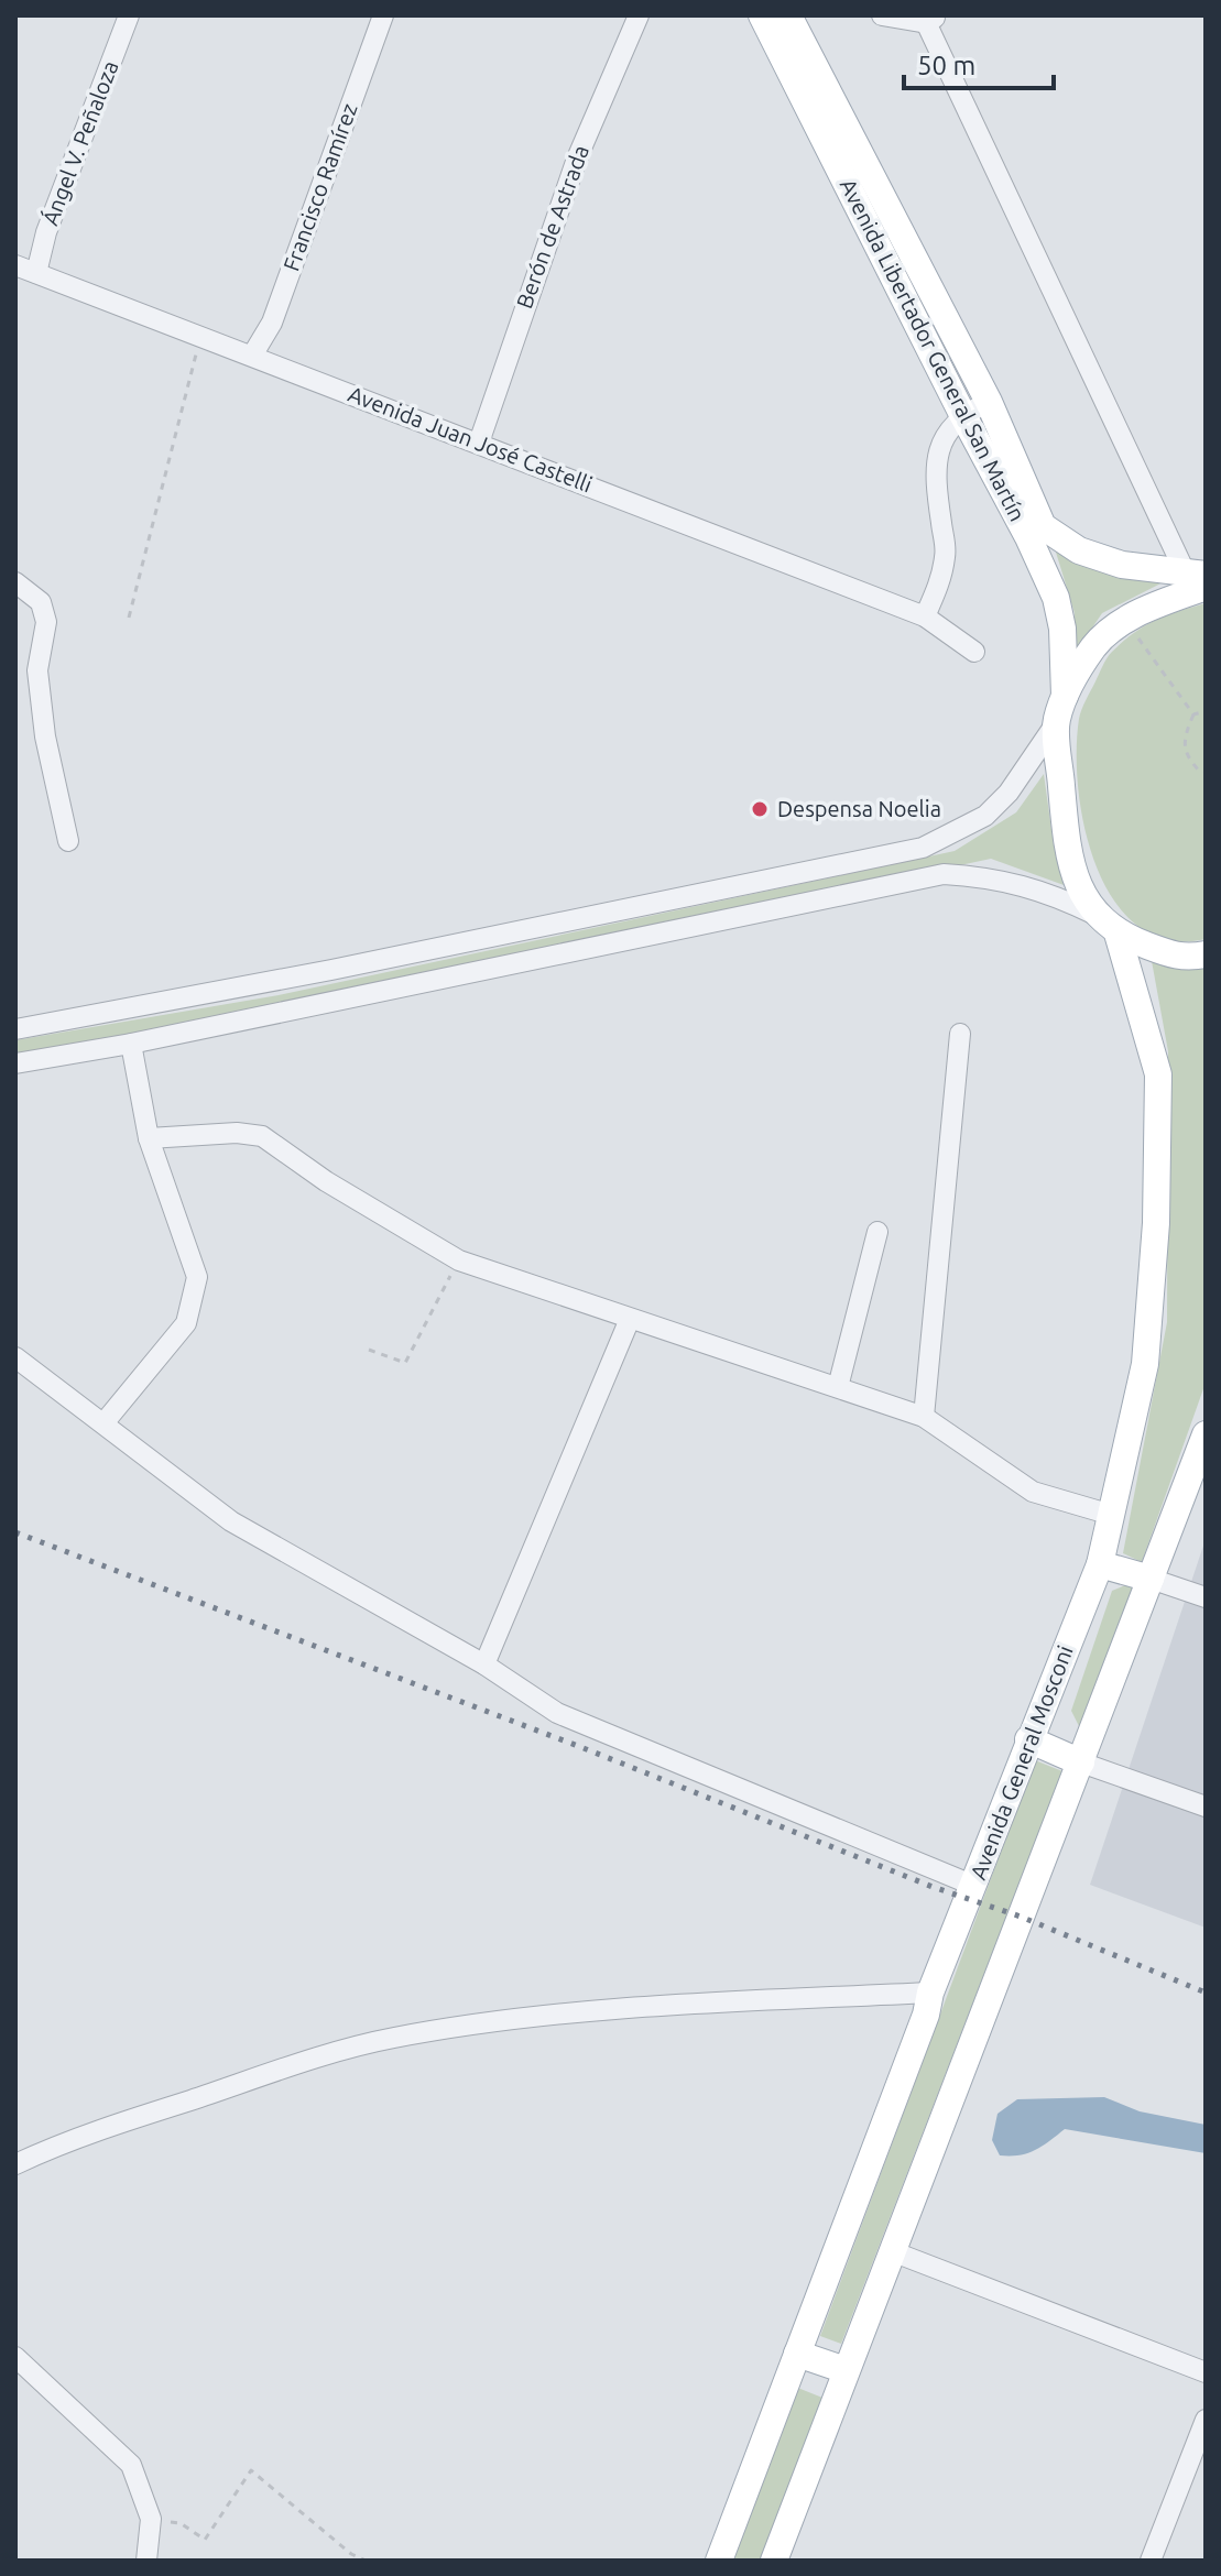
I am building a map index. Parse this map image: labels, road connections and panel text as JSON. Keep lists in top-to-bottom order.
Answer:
{
  "streets": {
    "main road": ["Avenida Libertador General San Martín", "Avenida General Mosconi"],
    "street": [
      "Ángel V. Peñaloza",
      "Francisco Ramírez",
      "Berón de Astrada",
      "Avenida Juan José Castelli"
    ]
  },
  "crossings": [
    ["Ángel V. Peñaloza", "Avenida Juan José Castelli"],
    ["Francisco Ramírez", "Avenida Juan José Castelli"],
    ["Berón de Astrada", "Avenida Juan José Castelli"]
  ],
  "places": ["Despensa Noelia"],
  "scale_bar": "50 m"
}
